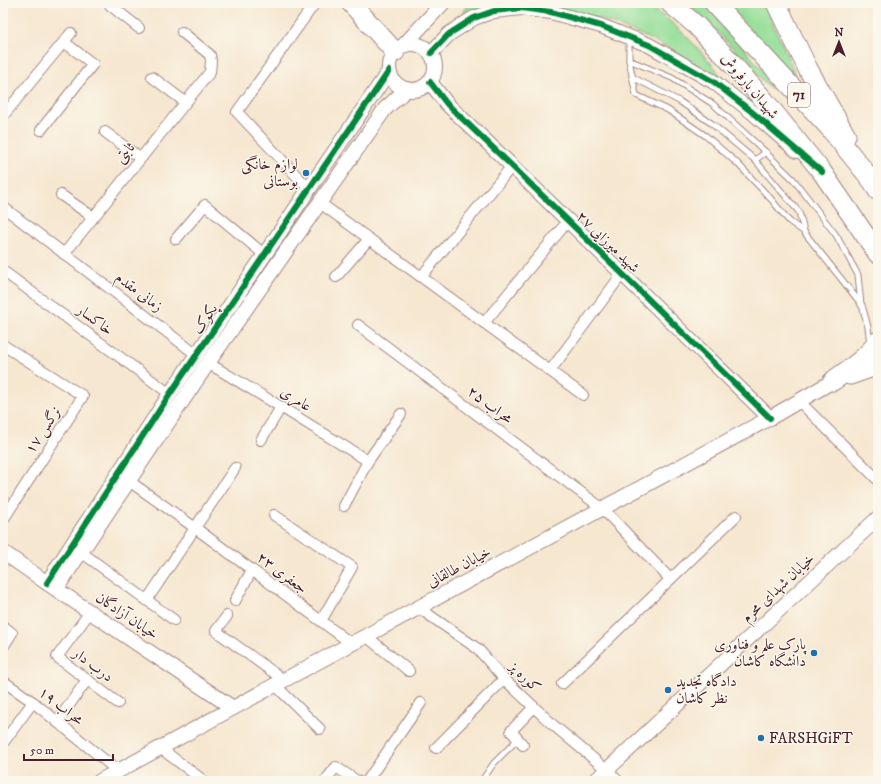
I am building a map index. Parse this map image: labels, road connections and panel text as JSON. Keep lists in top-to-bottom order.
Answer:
{
  "streets": {
    "highway": ["شهیدان بارفروش", "71"],
    "street": [
      "ثابتی",
      "شهید میرزایی ۲۷",
      "زمانی مقدم",
      "پکوک",
      "خاکسار",
      "عامری",
      "محراب ۲۵",
      "نرگس ۱۷",
      "خیابان طالقانی",
      "جعفری ۲۳",
      "خیابان شهدای محرم",
      "خیابان آزادگان",
      "درب دار",
      "کوره پز",
      "محراب ۱۹"
    ]
  },
  "crossings": [
    ["ثابتی", "زمانی مقدم"],
    ["شهید میرزایی ۲۷", "پکوک"],
    ["شهید میرزایی ۲۷", "خیابان طالقانی"],
    ["زمانی مقدم", "پکوک"],
    ["پکوک", "خاکسار"],
    ["پکوک", "عامری"],
    ["پکوک", "جعفری ۲۳"],
    ["پکوک", "خیابان آزادگان"],
    ["محراب ۲۵", "خیابان طالقانی"],
    ["خیابان طالقانی", "جعفری ۲۳"],
    ["خیابان طالقانی", "خیابان آزادگان"],
    ["خیابان طالقانی", "کوره پز"],
    ["خیابان طالقانی", "محراب ۱۹"],
    ["خیابان شهدای محرم", "کوره پز"],
    ["خیابان آزادگان", "درب دار"]
  ],
  "places": [
    "لوازم خانگی بوستانی",
    "پارک علم و فناوری دانشگاه کاشان",
    "دادگاه تجدید نظر کاشان",
    "FARSHGiFT"
  ],
  "scale_bar": "50 m",
  "north": "top"
}
